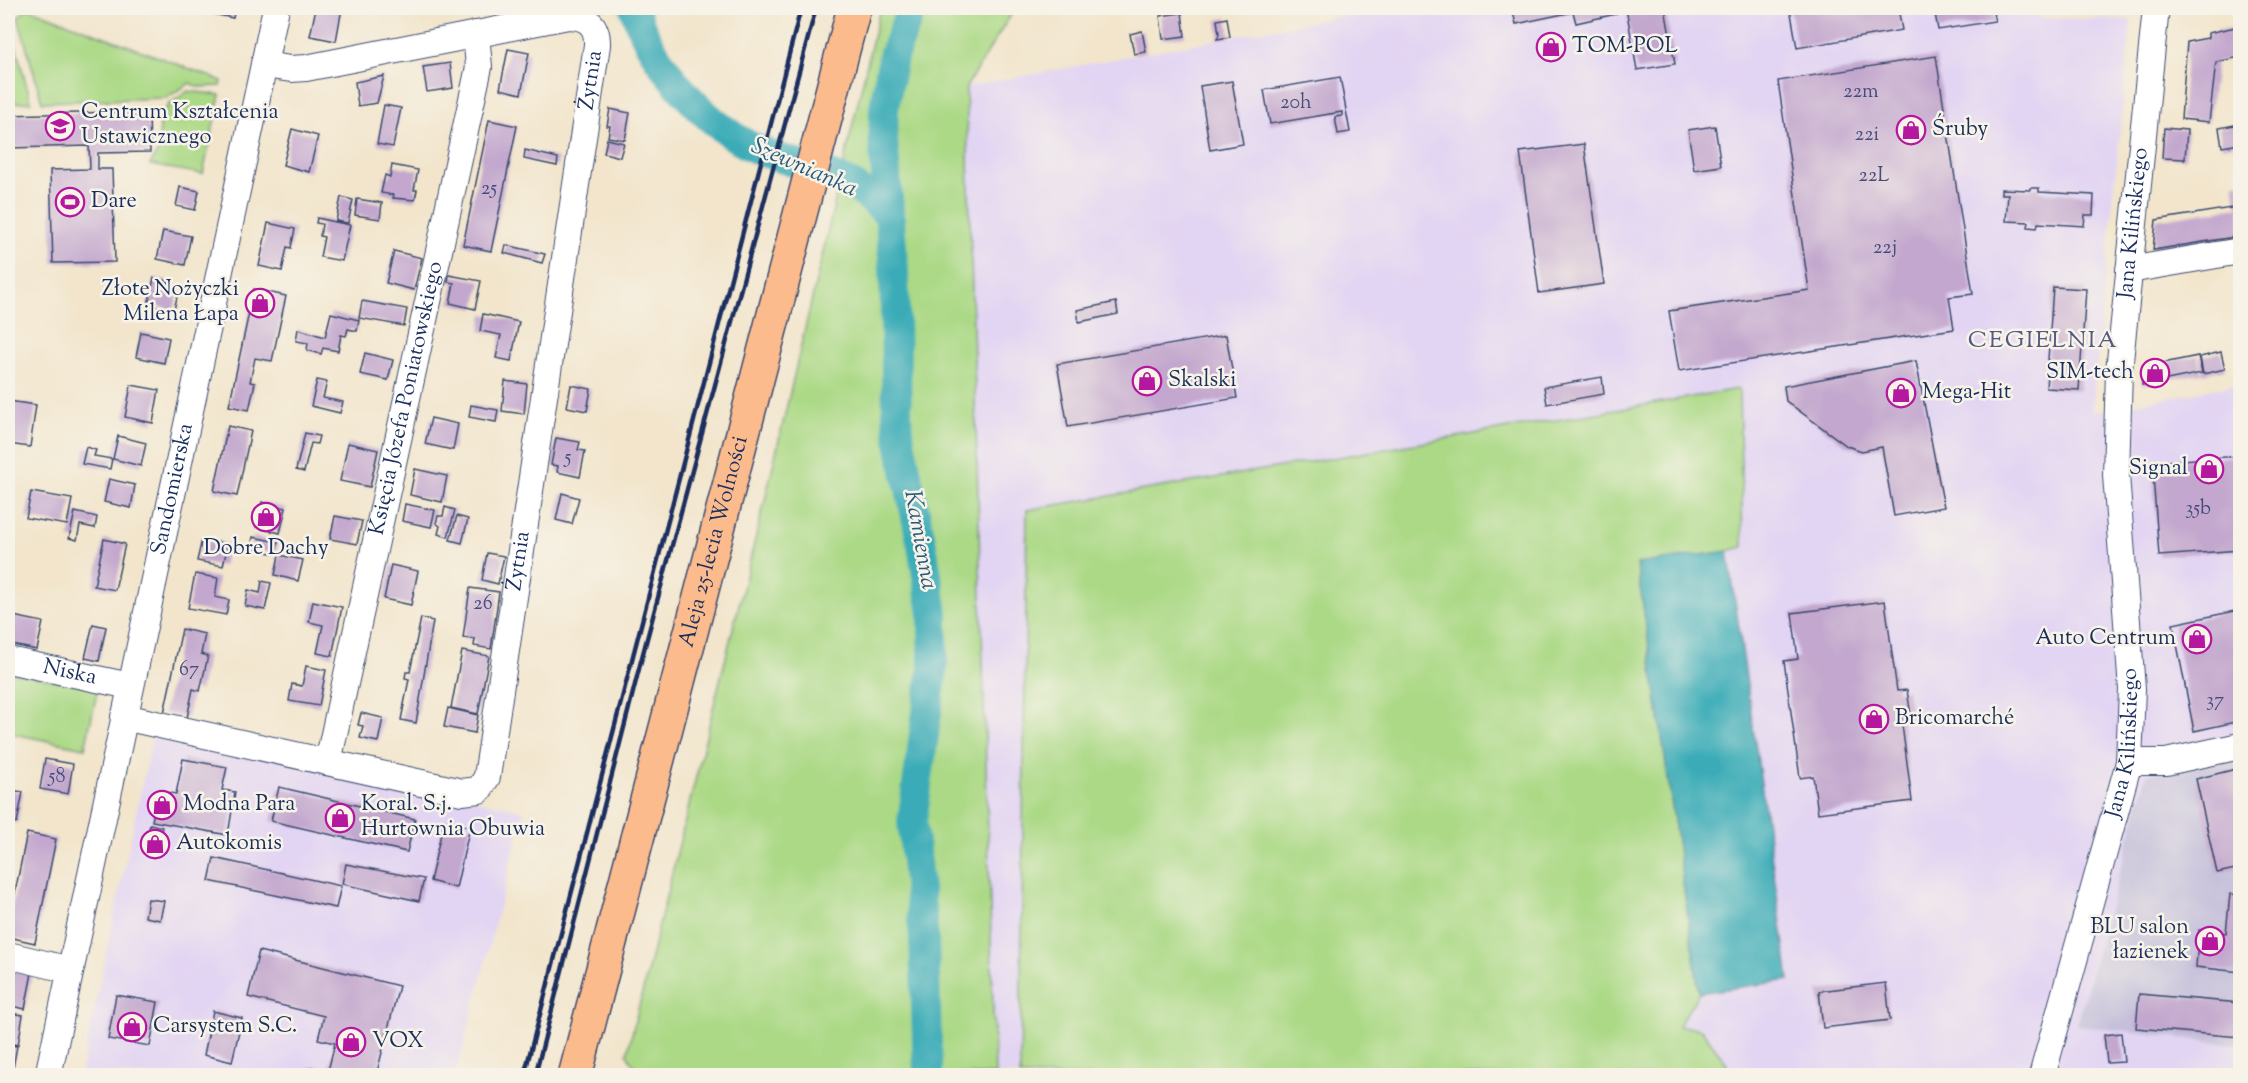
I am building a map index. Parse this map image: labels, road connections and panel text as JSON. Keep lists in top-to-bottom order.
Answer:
{
  "streets": {
    "main road": ["Aleja 25-lecia Wolności"],
    "street": [
      "Żytnia",
      "Jana Kilińskiego",
      "Księcia Józefa Poniatowskiego",
      "Sandomierska",
      "Niska"
    ]
  },
  "crossings": [
    ["Żytnia", "Księcia Józefa Poniatowskiego"],
    ["Żytnia", "Sandomierska"],
    ["Sandomierska", "Niska"]
  ],
  "districts": ["CEGIELNIA"],
  "water": ["Szewnianka", "Kamienna"],
  "places": {
    "shop": [
      "TOM-POL",
      "Śruby",
      "Złote Nożyczki Milena Łapa",
      "SIM-tech",
      "Skalski",
      "Mega-Hit",
      "Signal",
      "Dobre Dachy",
      "Auto Centrum",
      "Bricomarché",
      "Modna Para",
      "Koral. S.j. Hurtownia Obuwia",
      "Autokomis",
      "BLU salon łazienek",
      "Carsystem S.C.",
      "VOX"
    ],
    "school or university": ["Centrum Kształcenia Ustawicznego"],
    "sports": ["Dare"]
  },
  "house_numbers": [
    "22m",
    "20h",
    "22i",
    "22L",
    "25",
    "22j",
    "5",
    "35b",
    "26",
    "67",
    "37",
    "58"
  ]
}
